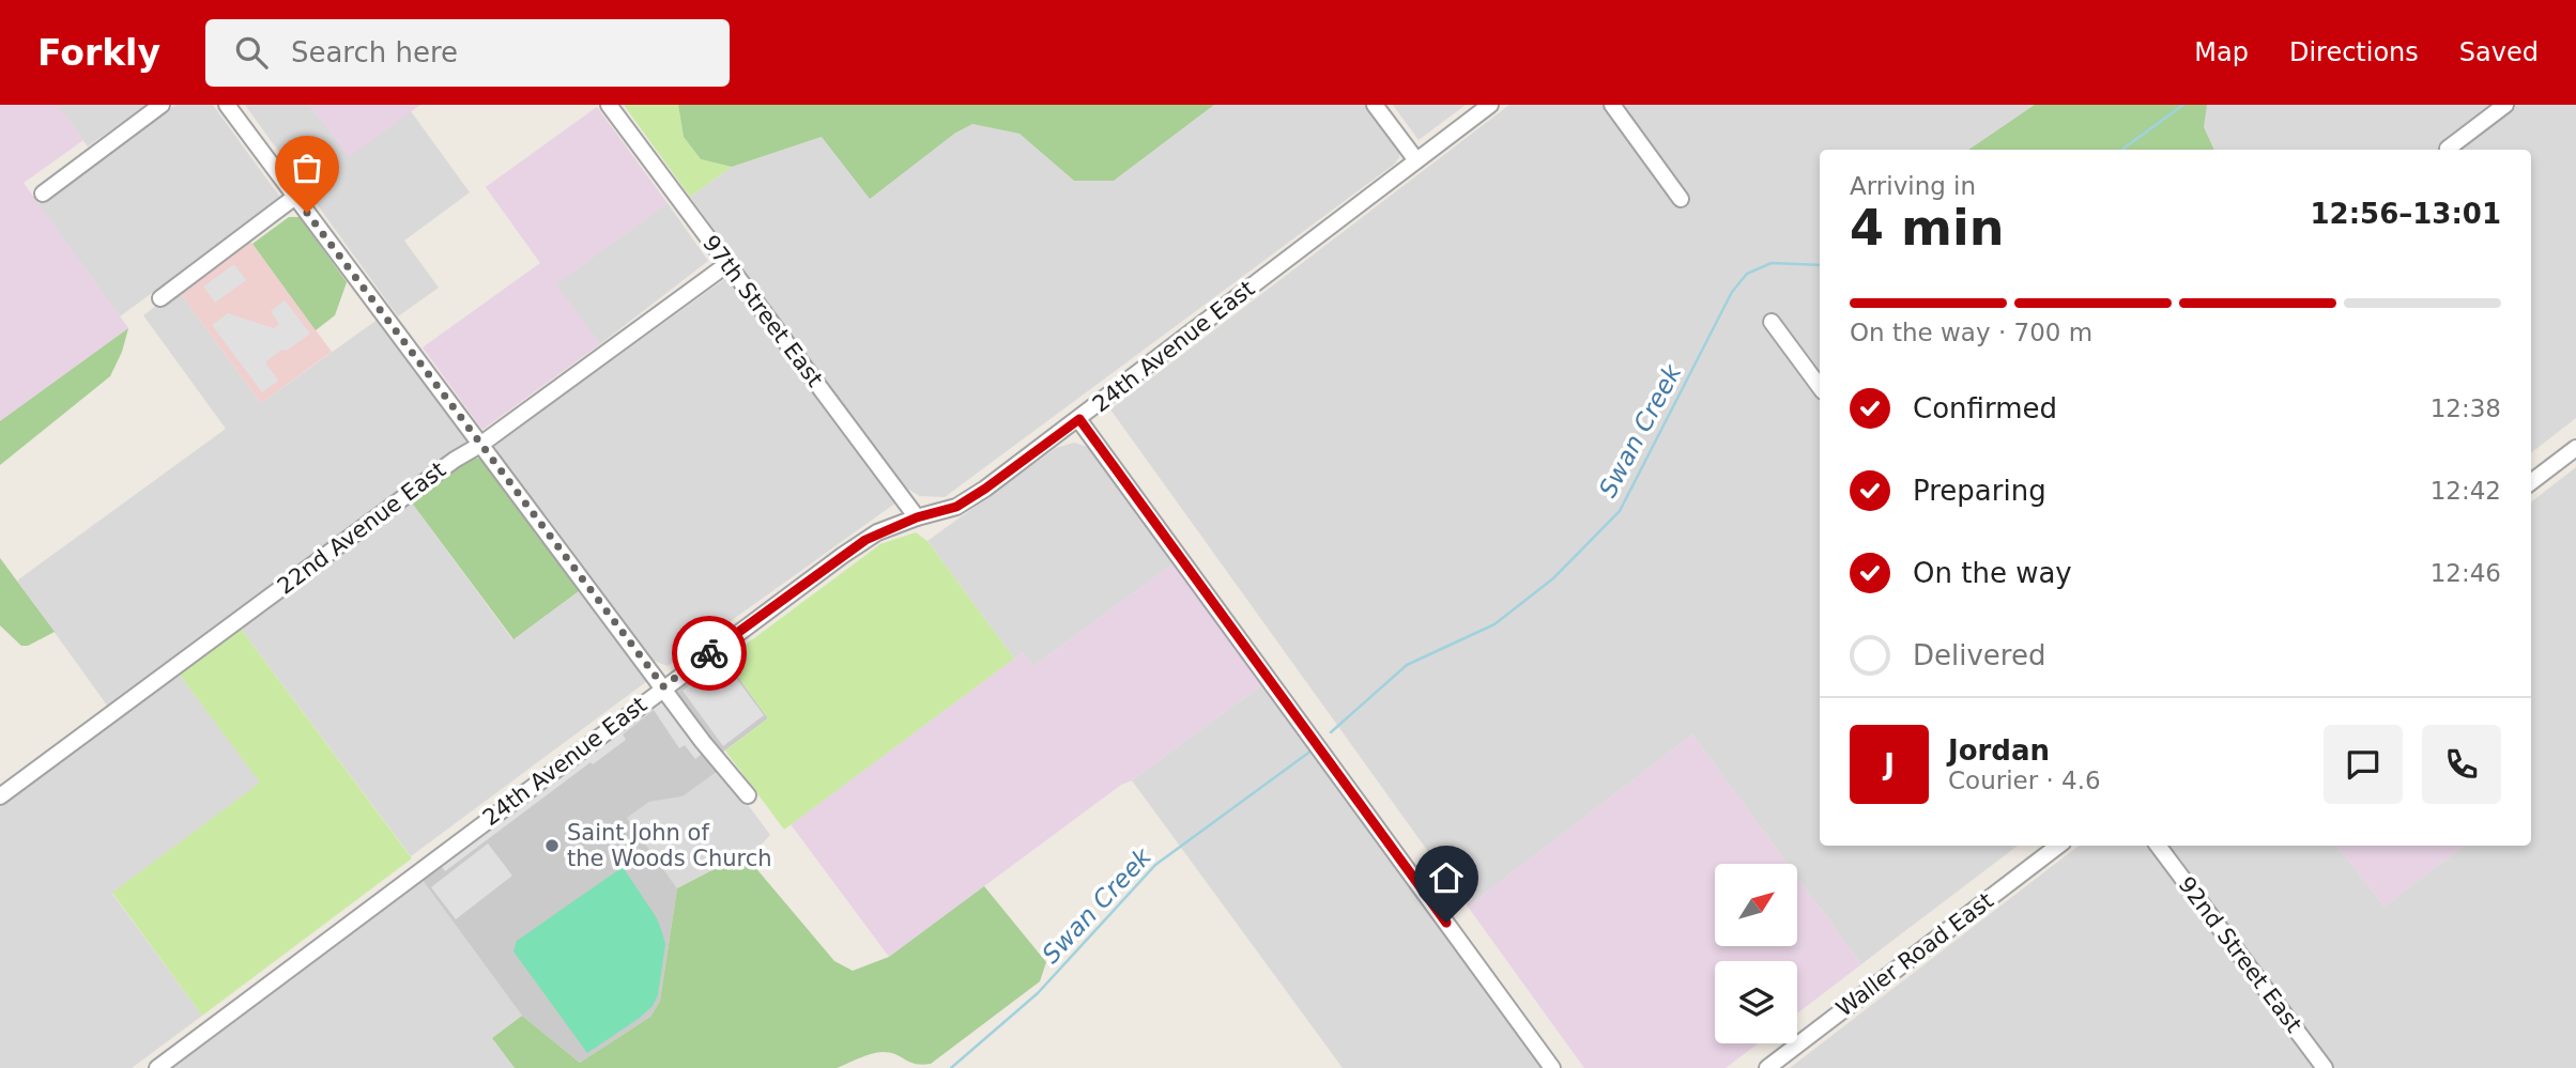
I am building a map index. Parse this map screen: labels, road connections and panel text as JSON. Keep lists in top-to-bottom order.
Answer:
{
  "streets": {
    "street": [
      "97th Street East",
      "24th Avenue East",
      "22nd Avenue East",
      "Waller Road East",
      "92nd Street East"
    ]
  },
  "crossings": [
    ["97th Street East", "24th Avenue East"],
    ["97th Street East", "22nd Avenue East"]
  ],
  "water": ["Swan Creek"],
  "places": ["Saint John of the Woods Church"],
  "north": "top right",
  "page": {
    "header": "Forkly",
    "search": "Search here",
    "nav": ["Map", "Directions", "Saved"],
    "heading": ["4 min", "Arriving in", "12:56–13:01"],
    "panel": ["Jordan", "Courier · 4.6"],
    "bar": "On the way · 700 m",
    "list": [
      ["Confirmed", "12:38"],
      ["Preparing", "12:42"],
      ["On the way", "12:46"],
      "Delivered"
    ],
    "round": "J"
  }
}
